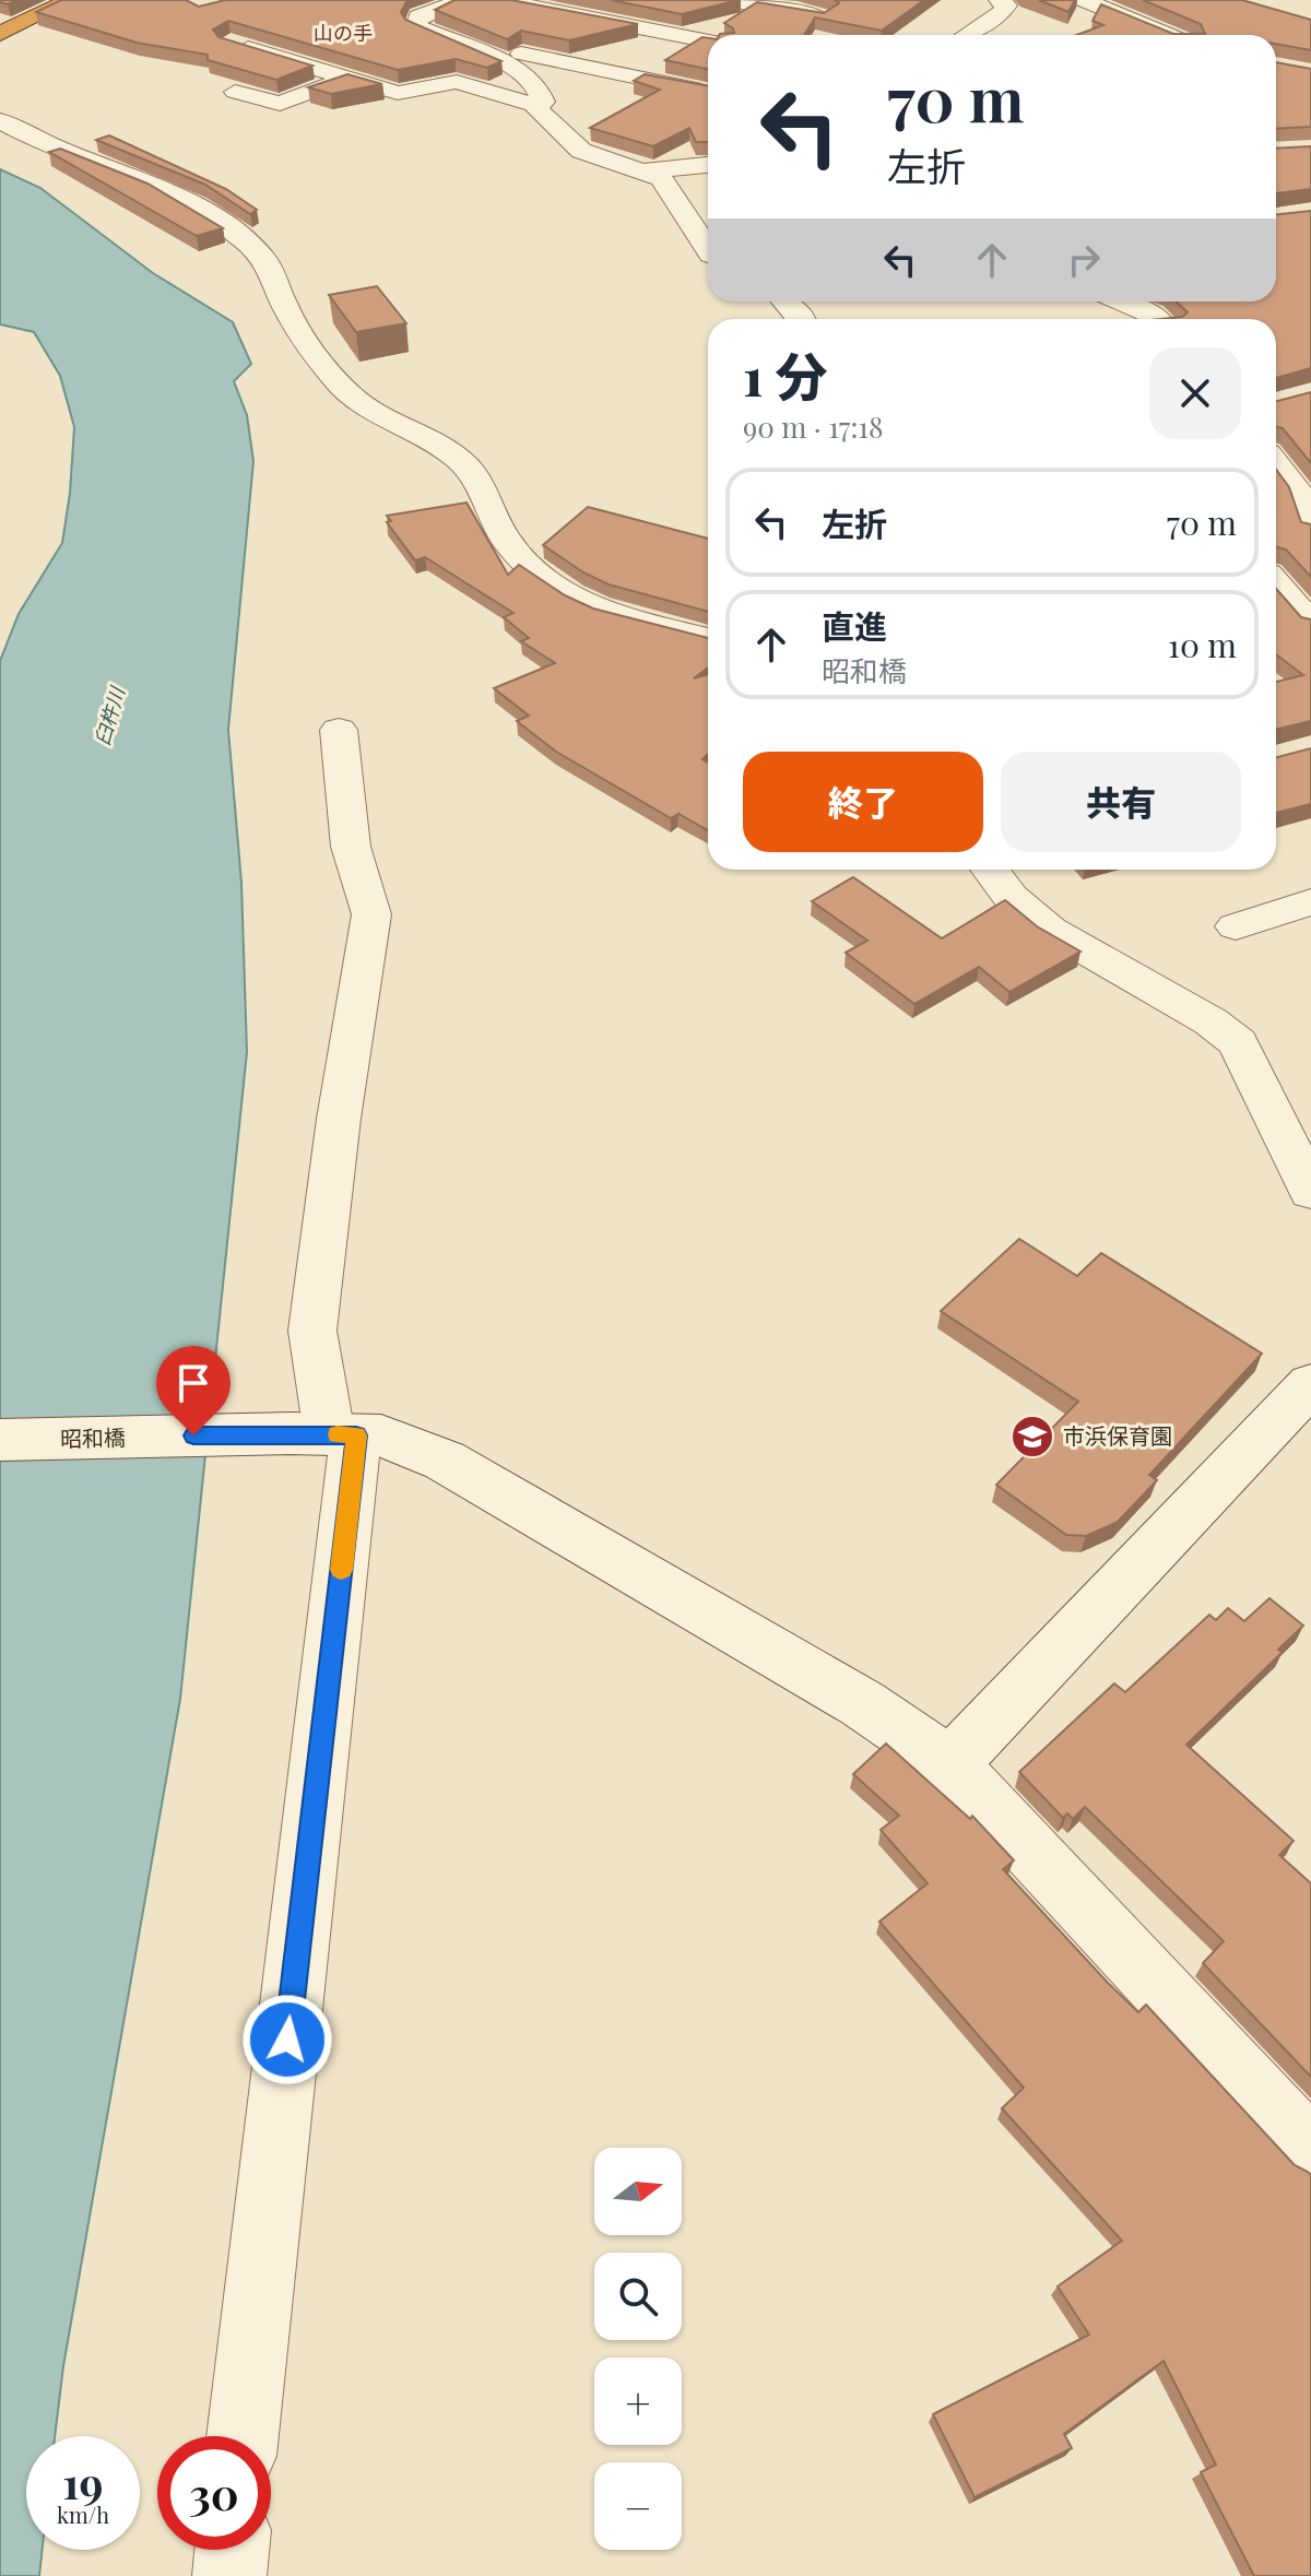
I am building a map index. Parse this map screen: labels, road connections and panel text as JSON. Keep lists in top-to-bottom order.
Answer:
{
  "streets": {
    "street": ["昭和橋"]
  },
  "districts": ["山の手"],
  "water": ["臼杵川"],
  "places": {
    "school or university": ["市浜保育園"]
  },
  "north": "right",
  "page": {
    "turn": ["70 m", "左折"],
    "heading": ["1 分", "90 m · 17:18"],
    "list": [
      {
        "name": "左折",
        "value": "70 m"
      },
      {
        "name": "直進",
        "note": "昭和橋",
        "value": "10 m"
      }
    ],
    "buttons": ["終了", "共有"],
    "map_buttons": ["+", "−"],
    "speed": "19 km/h",
    "limit": "30"
  }
}
